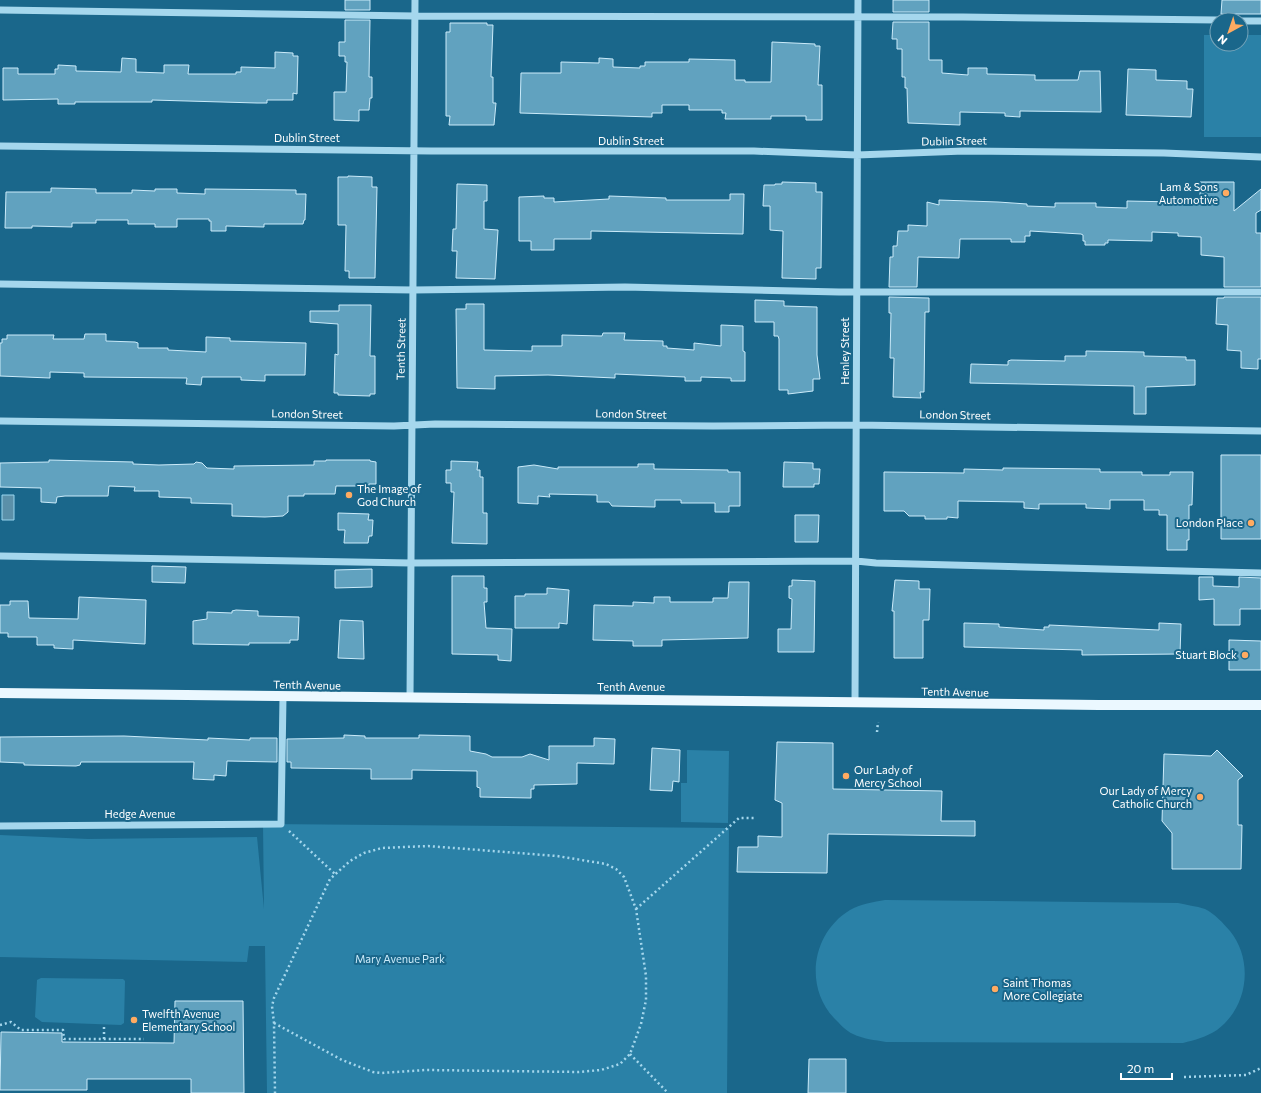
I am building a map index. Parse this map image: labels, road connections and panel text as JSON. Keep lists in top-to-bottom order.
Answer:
{
  "streets": {
    "main road": ["Tenth Avenue"],
    "street": [
      "Dublin Street",
      "Tenth Street",
      "Henley Street",
      "London Street",
      "Hedge Avenue"
    ]
  },
  "crossings": [
    ["Dublin Street", "Tenth Street"],
    ["Dublin Street", "Henley Street"],
    ["Tenth Street", "London Street"],
    ["Tenth Street", "Tenth Avenue"],
    ["Henley Street", "London Street"],
    ["Henley Street", "Tenth Avenue"]
  ],
  "parks": ["Mary Avenue Park"],
  "places": [
    "Lam & Sons Automotive",
    "The Image of God Church",
    "London Place",
    "Stuart Block",
    "Our Lady of Mercy School",
    "Our Lady of Mercy Catholic Church",
    "Saint Thomas More Collegiate",
    "Twelfth Avenue Elementary School"
  ],
  "scale_bar": "20 m",
  "north": "bottom left"
}
